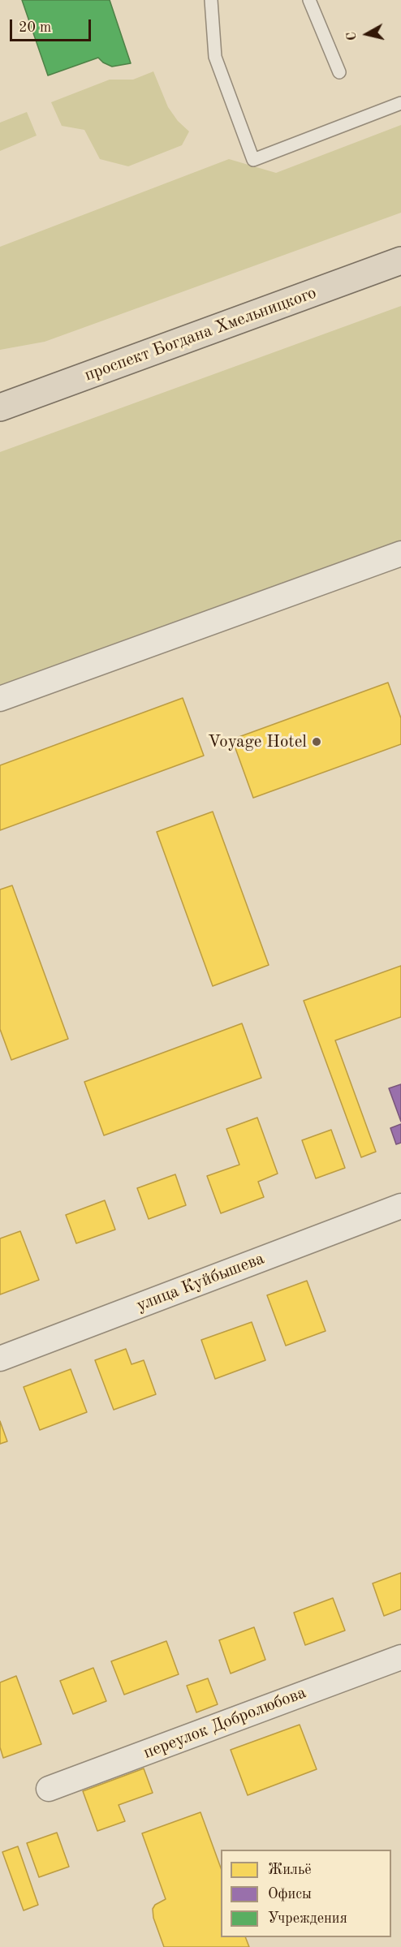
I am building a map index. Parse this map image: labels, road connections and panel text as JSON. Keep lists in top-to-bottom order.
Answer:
{
  "streets": {
    "main road": ["проспект Богдана Хмельницкого"],
    "street": ["улица Куйбышева", "переулок Добролюбова"]
  },
  "places": ["Voyage Hotel"],
  "legend": ["Жильё", "Офисы", "Учреждения"],
  "scale_bar": "20 m",
  "north": "left"
}
